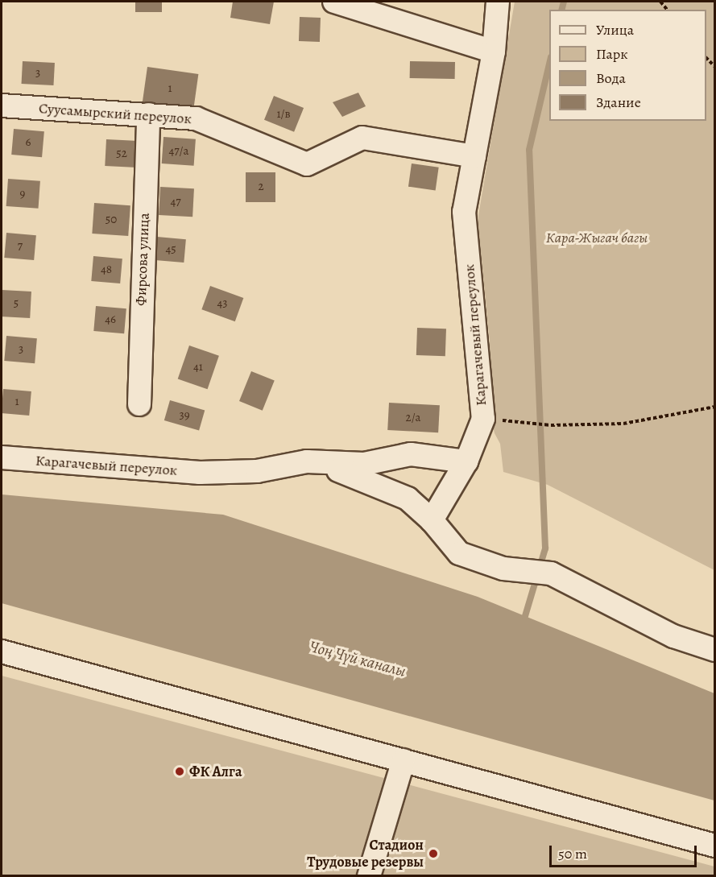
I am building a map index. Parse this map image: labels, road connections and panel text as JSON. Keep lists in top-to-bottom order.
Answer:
{
  "streets": {
    "street": ["Суусамырский переулок", "Фирсова улица", "Карагачевый переулок"]
  },
  "crossings": [
    ["Суусамырский переулок", "Фирсова улица"],
    ["Суусамырский переулок", "Карагачевый переулок"]
  ],
  "water": ["Чоң Чүй каналы"],
  "parks": ["Кара-Жыгач багы"],
  "places": ["ФК Алга", "Стадион Трудовые резервы"],
  "house_numbers": [
    "3",
    "1",
    "1/в",
    "6",
    "47/а",
    "52",
    "2",
    "9",
    "47",
    "50",
    "7",
    "45",
    "48",
    "5",
    "43",
    "46",
    "3",
    "41",
    "1",
    "39",
    "2/а"
  ],
  "legend": [
    "Улица",
    "Парк",
    "Вода",
    "Здание"
  ],
  "scale_bar": "50 m"
}
